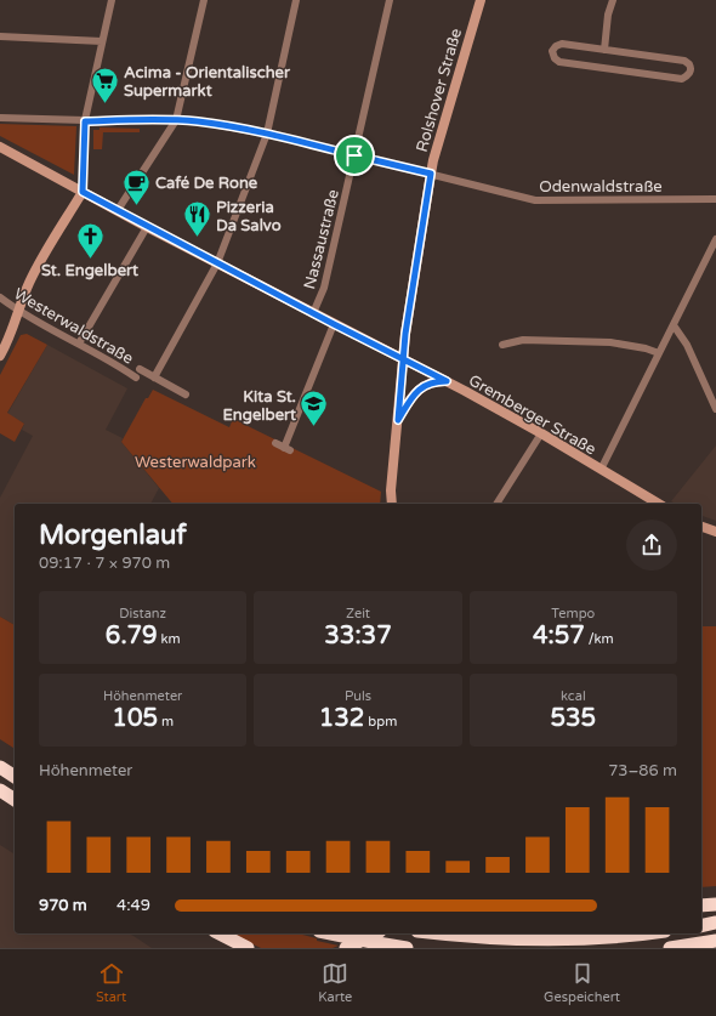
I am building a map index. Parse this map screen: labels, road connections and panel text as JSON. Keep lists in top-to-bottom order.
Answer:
{
  "streets": {
    "street": [
      "Rolshover Straße",
      "Odenwaldstraße",
      "Nassaustraße",
      "Westerwaldstraße",
      "Gremberger Straße"
    ]
  },
  "crossings": [
    ["Rolshover Straße", "Odenwaldstraße"],
    ["Rolshover Straße", "Gremberger Straße"],
    ["Odenwaldstraße", "Nassaustraße"],
    ["Nassaustraße", "Gremberger Straße"]
  ],
  "parks": ["Westerwaldpark"],
  "places": {
    "supermarket": ["Acima - Orientalischer Supermarkt"],
    "cafe": ["Café De Rone"],
    "restaurant": ["Pizzeria Da Salvo"],
    "church": ["St. Engelbert"],
    "school or university": ["Kita St. Engelbert"]
  },
  "page": {
    "heading": ["Morgenlauf", "09:17 · 7 × 970 m"],
    "stats": [
      ["Distanz", "6.79 km"],
      ["Zeit", "33:37"],
      ["Tempo", "4:57 /km"],
      ["Höhenmeter", "105 m"],
      ["Puls", "132 bpm"],
      ["kcal", "535"]
    ],
    "chart": ["Höhenmeter", "73–86 m"],
    "list": [
      {
        "name": "970 m",
        "note": "4:49"
      }
    ],
    "tabs": ["Start", "Karte", "Gespeichert"]
  }
}
